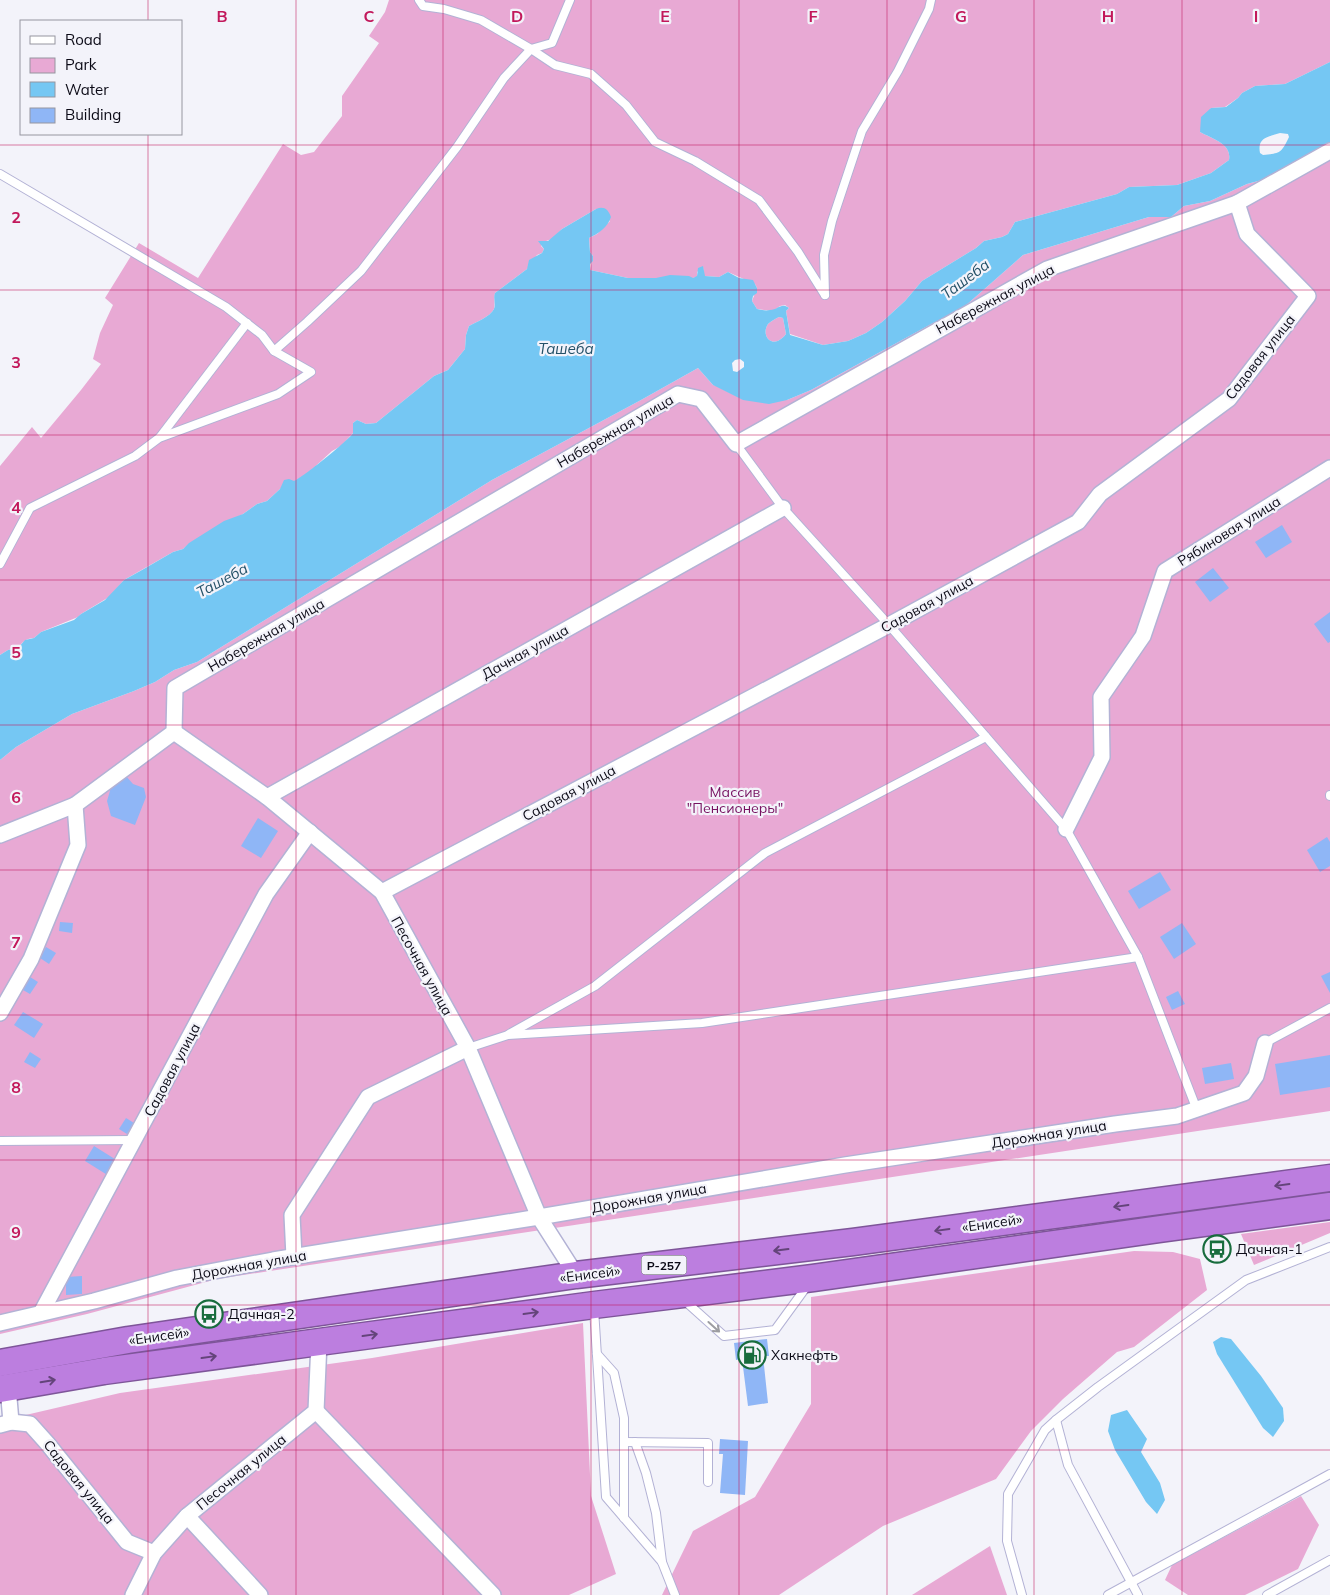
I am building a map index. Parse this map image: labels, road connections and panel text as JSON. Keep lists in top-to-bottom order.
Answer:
{
  "streets": {
    "highway": ["«Енисей»", "Р-257"],
    "street": [
      "Набережная улица",
      "Садовая улица",
      "Рябиновая улица",
      "Дачная улица",
      "Песочная улица",
      "Дорожная улица"
    ]
  },
  "crossings": [
    ["Набережная улица", "Садовая улица"],
    ["Набережная улица", "Песочная улица"],
    ["Садовая улица", "Песочная улица"],
    ["Садовая улица", "Дорожная улица"],
    ["Дачная улица", "Песочная улица"],
    ["Песочная улица", "Дорожная улица"],
    ["Песочная улица", "«Енисей»"]
  ],
  "water": ["Ташеба"],
  "parks": ["Массив \"Пенсионеры\""],
  "places": {
    "bus stop": ["Дачная-1", "Дачная-2"],
    "fuel station": ["Хакнефть"]
  },
  "legend": [
    "Road",
    "Park",
    "Water",
    "Building"
  ],
  "grid": {
    "columns": [
      "B",
      "C",
      "D",
      "E",
      "F",
      "G",
      "H",
      "I"
    ],
    "rows": [
      "2",
      "3",
      "4",
      "5",
      "6",
      "7",
      "8",
      "9"
    ]
  }
}
